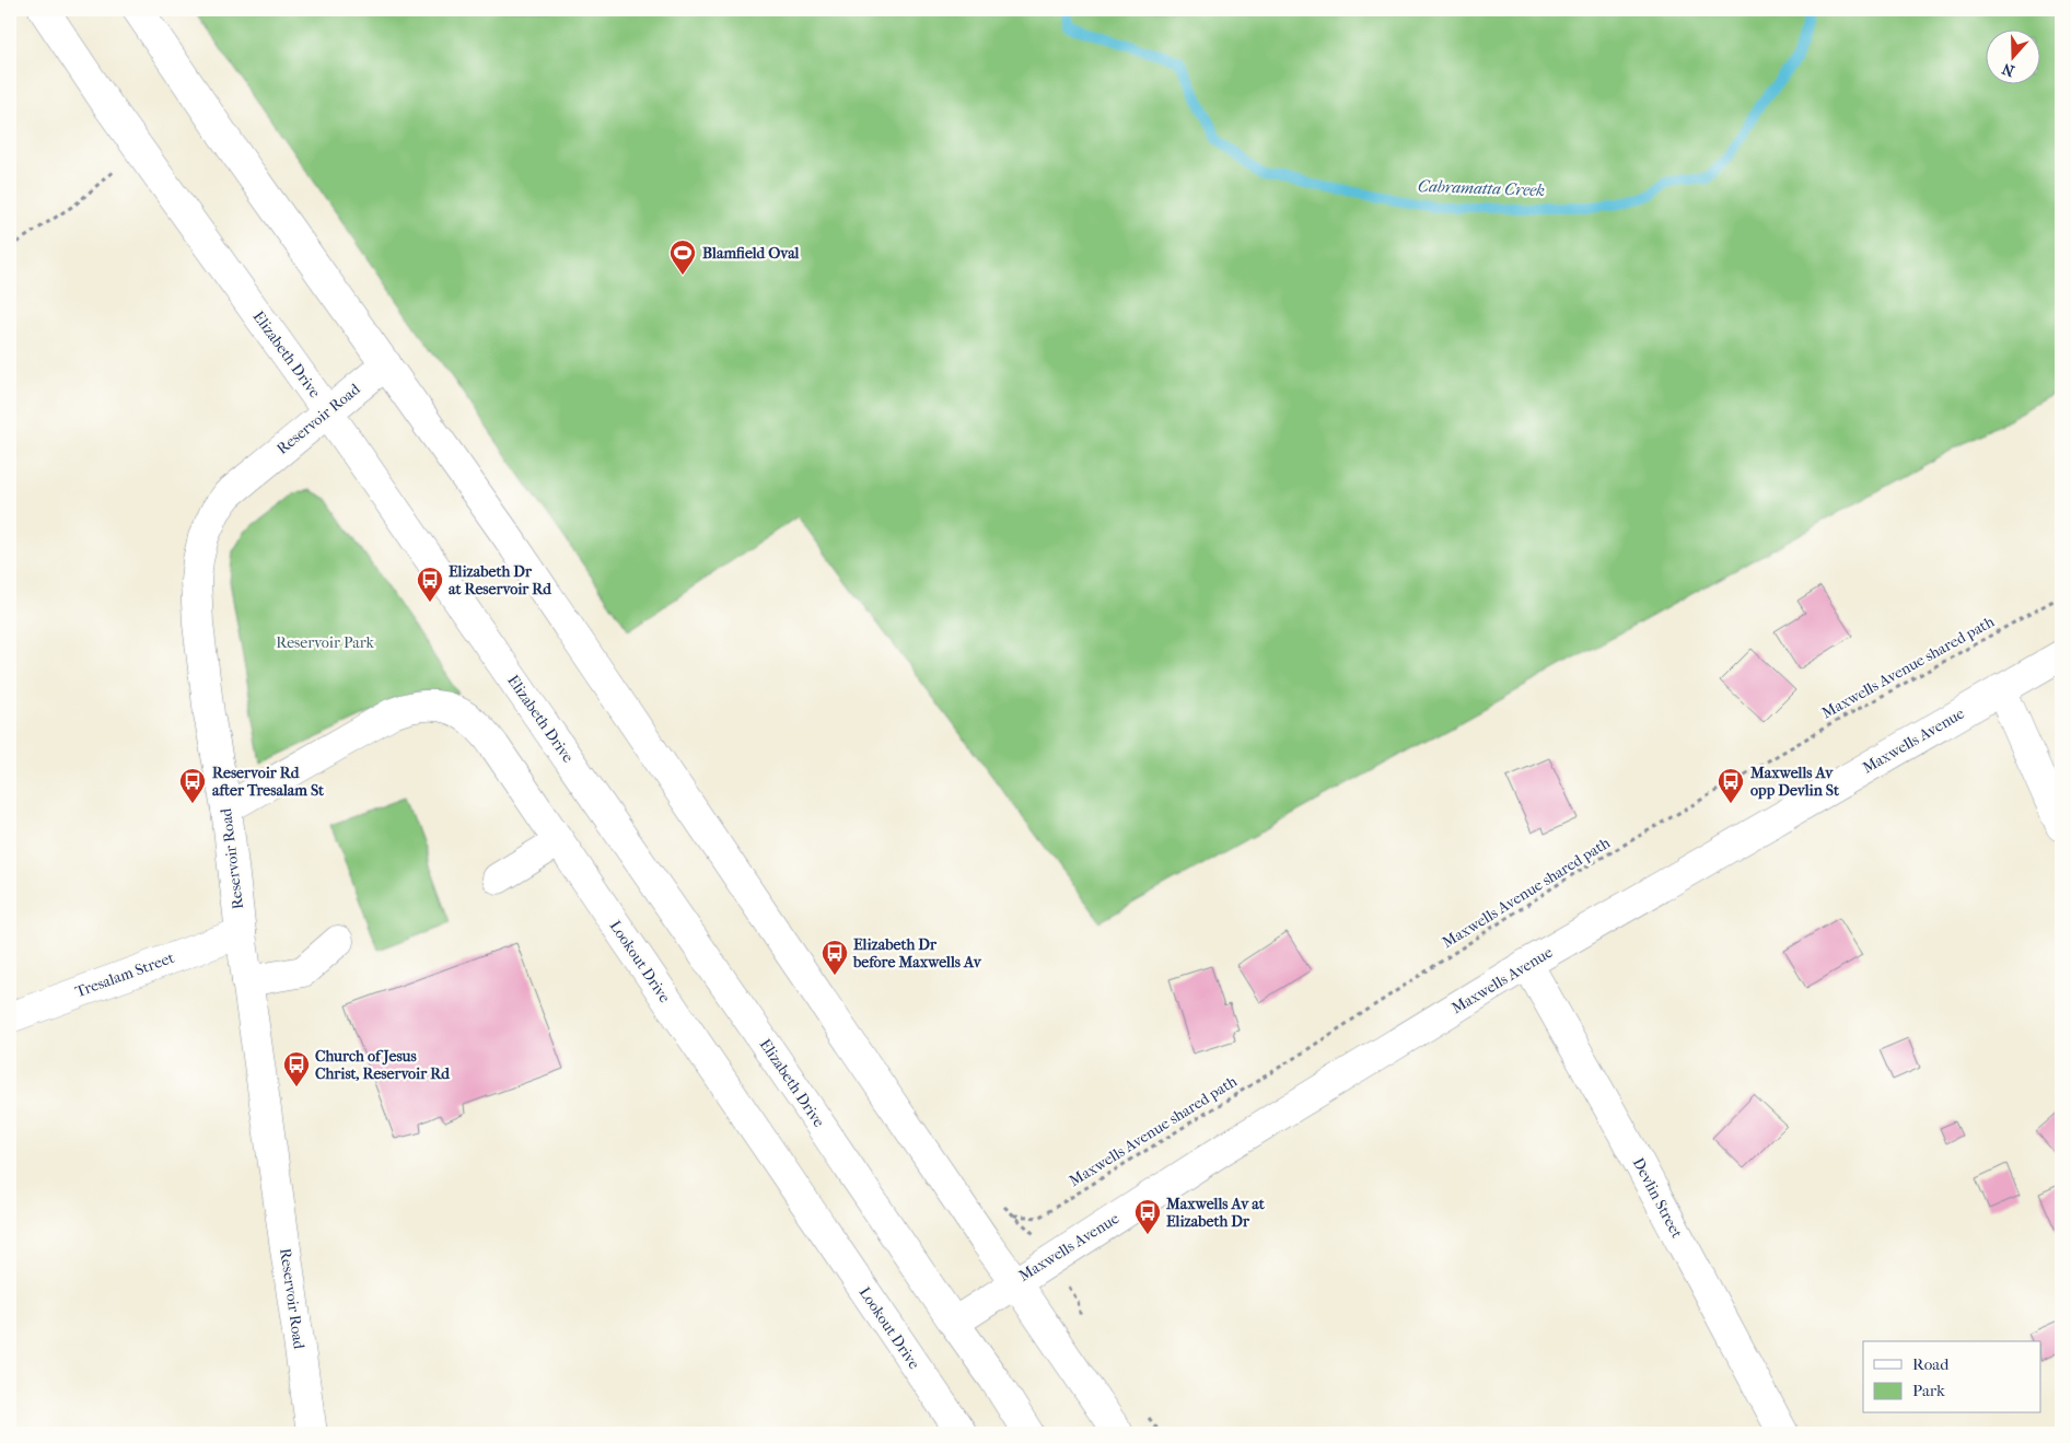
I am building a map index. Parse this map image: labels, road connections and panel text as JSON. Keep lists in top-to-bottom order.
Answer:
{
  "streets": {
    "street": [
      "Elizabeth Drive",
      "Reservoir Road",
      "Maxwells Avenue",
      "Lookout Drive",
      "Tresalam Street",
      "Devlin Street"
    ],
    "path": ["Maxwells Avenue shared path"]
  },
  "crossings": [
    ["Elizabeth Drive", "Reservoir Road"],
    ["Elizabeth Drive", "Maxwells Avenue"],
    ["Reservoir Road", "Lookout Drive"],
    ["Reservoir Road", "Tresalam Street"],
    ["Maxwells Avenue", "Devlin Street"]
  ],
  "water": ["Cabramatta Creek"],
  "parks": ["Reservoir Park"],
  "places": {
    "sports": ["Blamfield Oval"],
    "bus stop": [
      "Elizabeth Dr at Reservoir Rd",
      "Reservoir Rd after Tresalam St",
      "Maxwells Av opp Devlin St",
      "Elizabeth Dr before Maxwells Av",
      "Church of Jesus Christ, Reservoir Rd",
      "Maxwells Av at Elizabeth Dr"
    ]
  },
  "legend": ["Road", "Park"],
  "north": "bottom"
}
